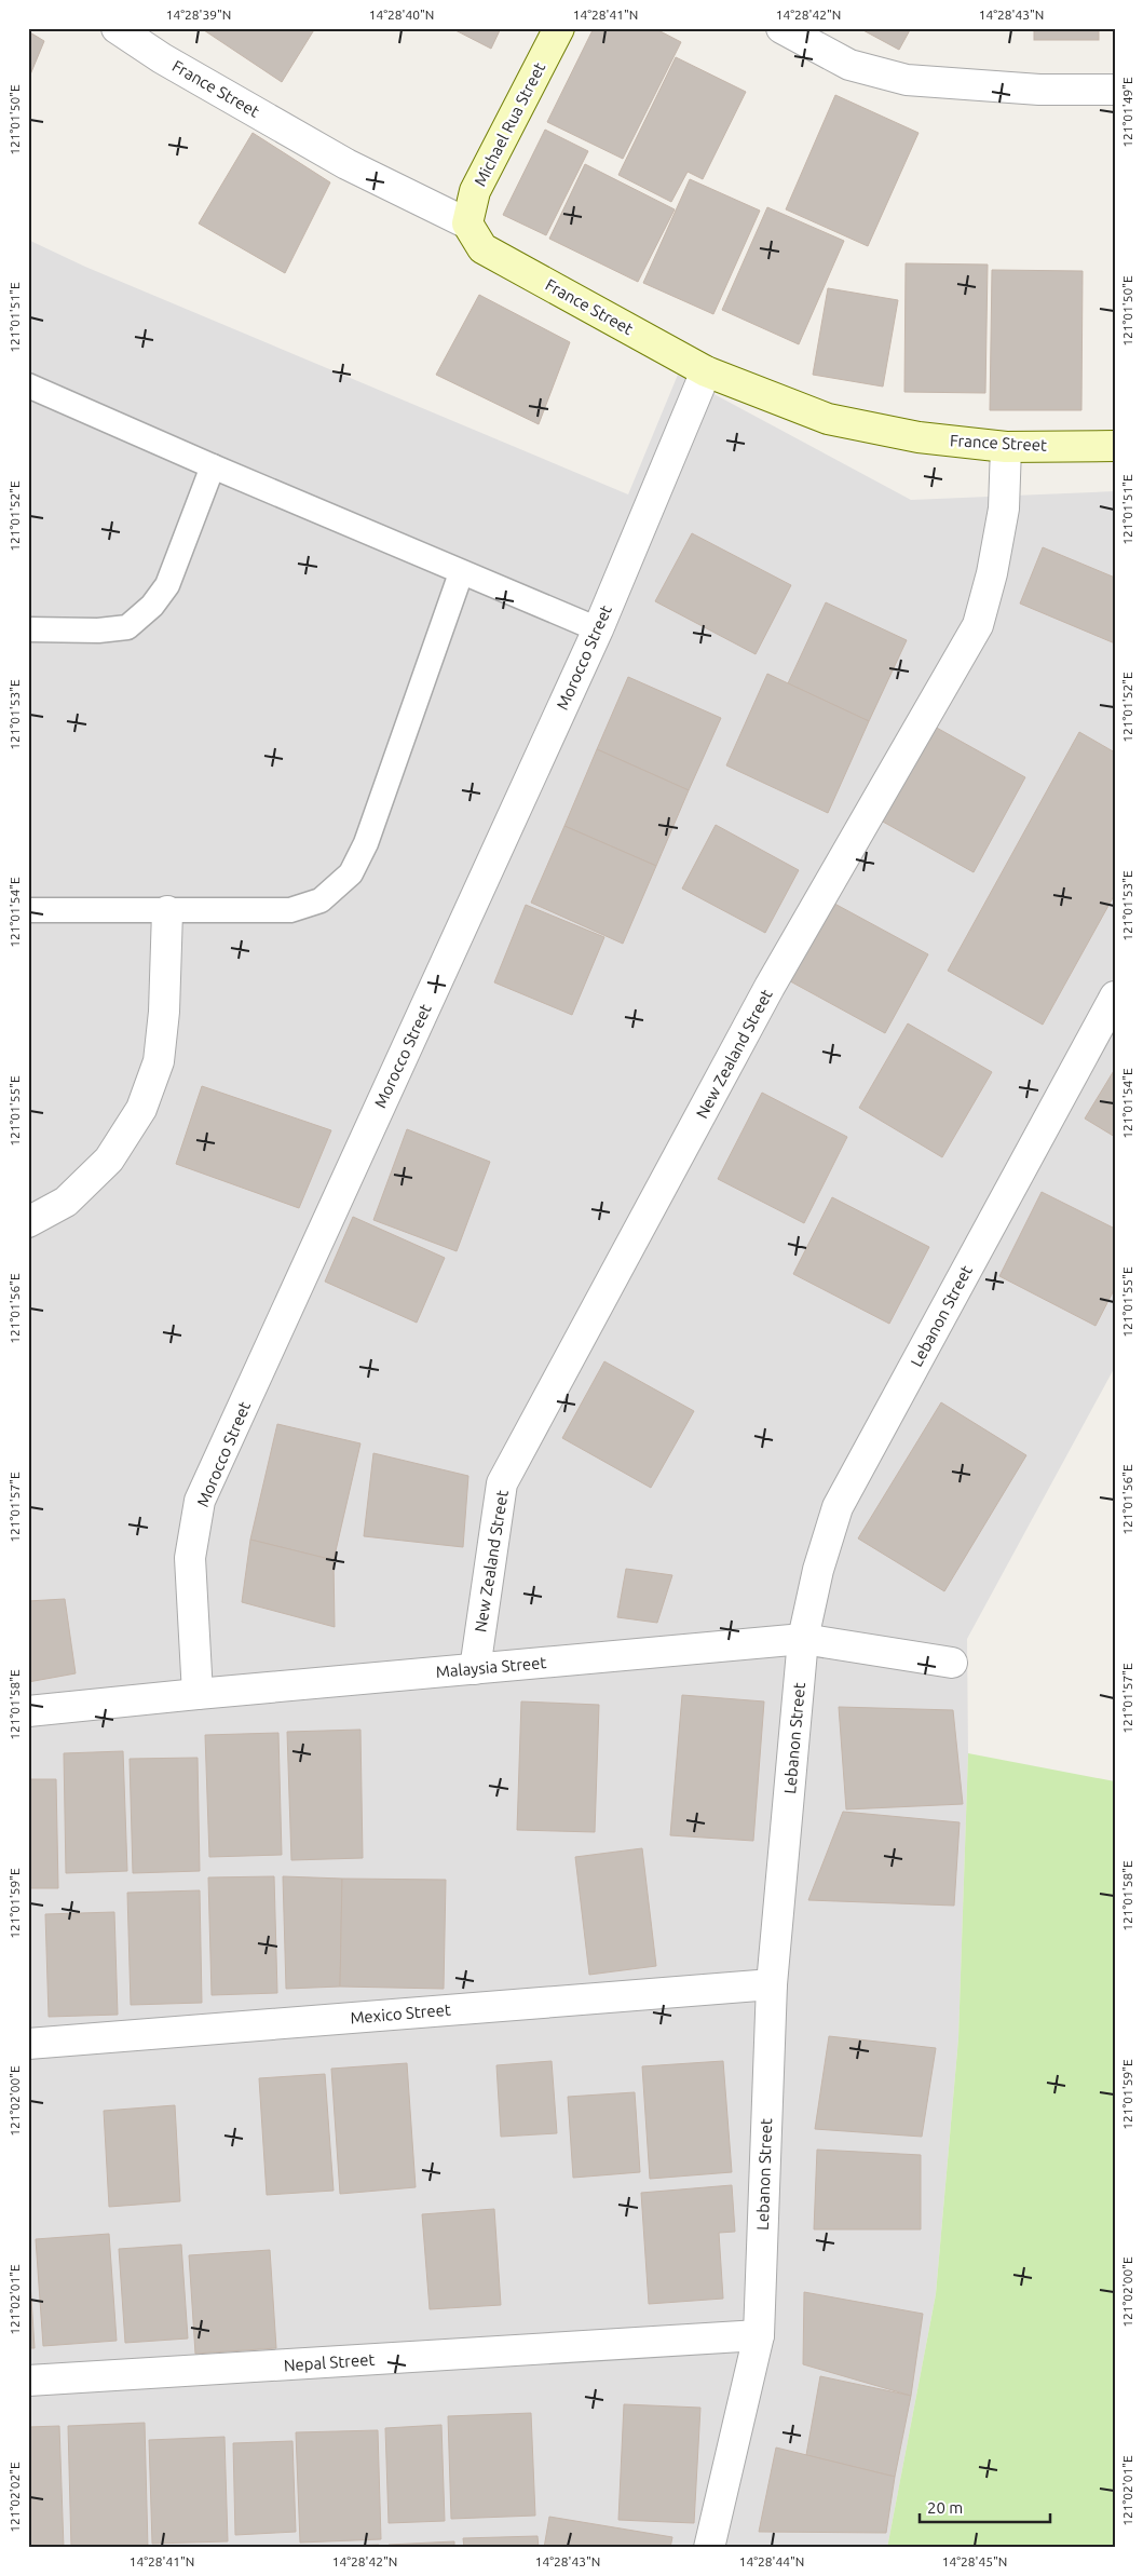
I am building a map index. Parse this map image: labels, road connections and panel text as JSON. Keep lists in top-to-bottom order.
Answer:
{
  "streets": {
    "main road": ["France Street", "Michael Rua Street"],
    "street": [
      "Morocco Street",
      "New Zealand Street",
      "Lebanon Street",
      "Malaysia Street",
      "Mexico Street",
      "Nepal Street"
    ]
  },
  "crossings": [
    ["France Street", "Michael Rua Street"],
    ["France Street", "Morocco Street"],
    ["France Street", "New Zealand Street"],
    ["Morocco Street", "Malaysia Street"],
    ["New Zealand Street", "Malaysia Street"],
    ["Lebanon Street", "Malaysia Street"],
    ["Lebanon Street", "Mexico Street"],
    ["Lebanon Street", "Nepal Street"]
  ],
  "scale_bar": "20 m",
  "coordinates": [
    "14°28'39\"N",
    "14°28'40\"N",
    "14°28'41\"N",
    "14°28'42\"N",
    "14°28'43\"N",
    "121°01'49\"E",
    "121°01'50\"E",
    "121°01'51\"E",
    "121°01'52\"E",
    "121°01'53\"E",
    "121°01'54\"E",
    "121°01'55\"E",
    "121°01'56\"E",
    "121°01'57\"E",
    "121°01'58\"E",
    "121°01'59\"E",
    "121°02'00\"E",
    "121°02'01\"E",
    "121°02'02\"E",
    "14°28'44\"N",
    "14°28'45\"N"
  ]
}
